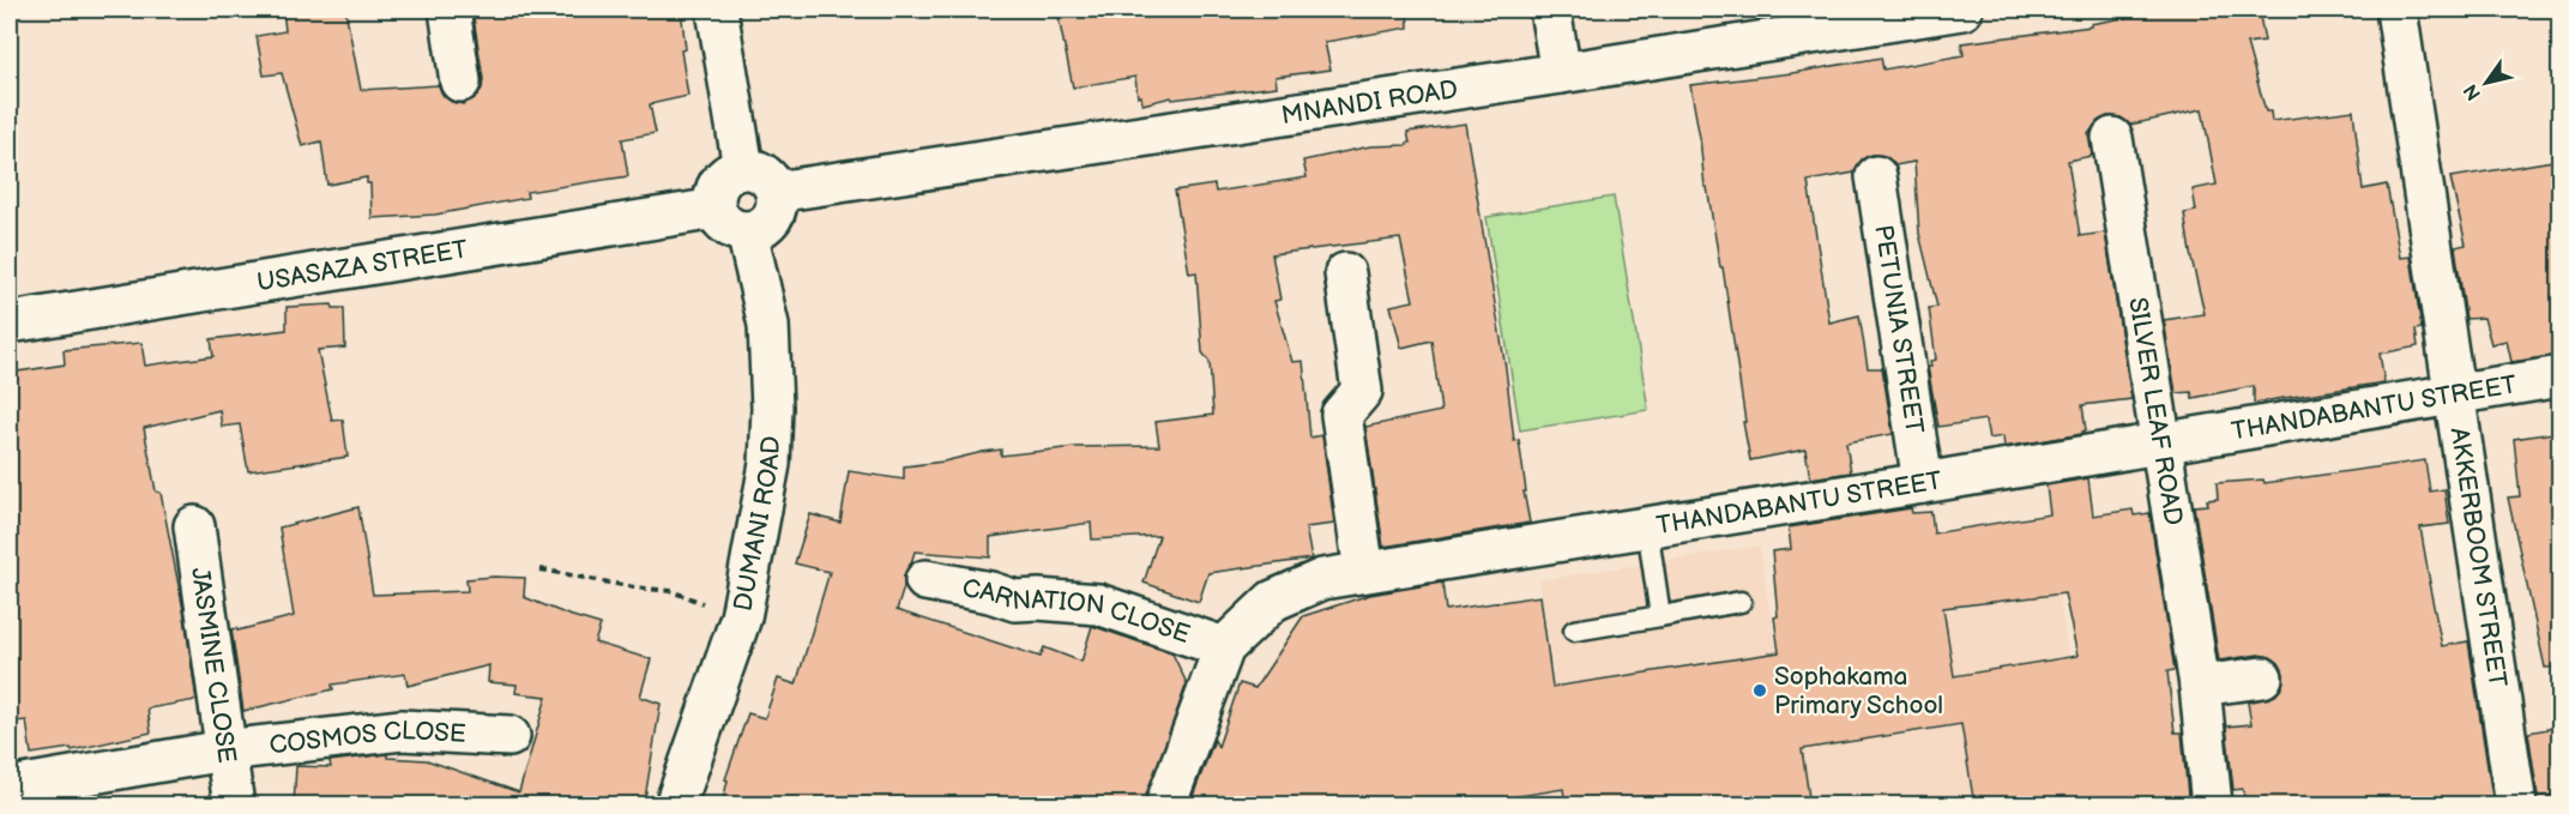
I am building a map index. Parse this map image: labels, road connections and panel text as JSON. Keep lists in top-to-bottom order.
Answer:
{
  "streets": {
    "street": [
      "MNANDI ROAD",
      "USASAZA STREET",
      "PETUNIA STREET",
      "THANDABANTU STREET",
      "SILVER LEAF ROAD",
      "DUMANI ROAD",
      "AKKERBOOM STREET",
      "CARNATION CLOSE",
      "JASMINE CLOSE",
      "COSMOS CLOSE"
    ]
  },
  "crossings": [
    ["MNANDI ROAD", "USASAZA STREET"],
    ["MNANDI ROAD", "DUMANI ROAD"],
    ["USASAZA STREET", "DUMANI ROAD"],
    ["PETUNIA STREET", "THANDABANTU STREET"],
    ["THANDABANTU STREET", "SILVER LEAF ROAD"],
    ["THANDABANTU STREET", "AKKERBOOM STREET"],
    ["THANDABANTU STREET", "CARNATION CLOSE"],
    ["JASMINE CLOSE", "COSMOS CLOSE"]
  ],
  "places": ["Sophakama Primary School"],
  "north": "bottom left"
}
